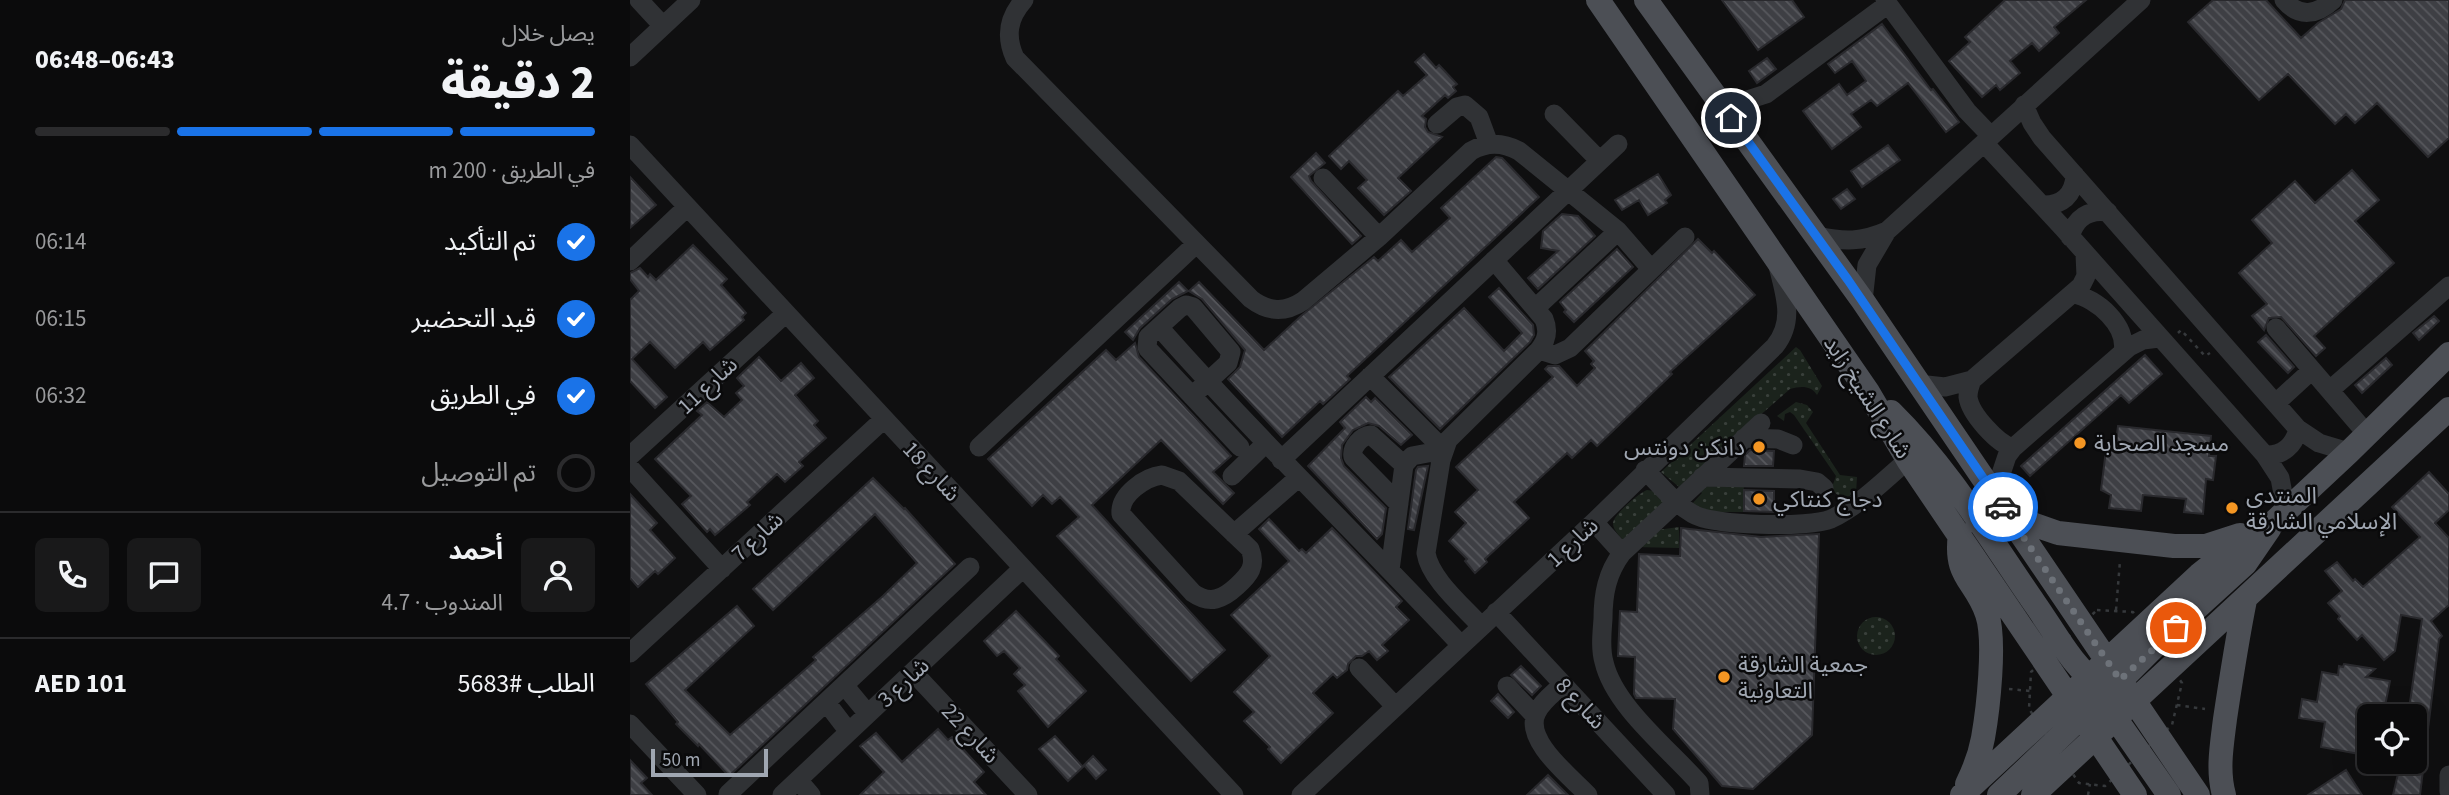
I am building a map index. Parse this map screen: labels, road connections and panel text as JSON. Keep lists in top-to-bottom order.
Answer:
{
  "streets": {
    "main road": ["شارع الشيخ زايد"],
    "street": [
      "شارع 11",
      "شارع 18",
      "شارع 7",
      "شارع 1",
      "شارع 3",
      "شارع 8",
      "شارع 22"
    ]
  },
  "crossings": [
    ["شارع 11", "شارع 18"],
    ["شارع الشيخ زايد", "شارع 1"],
    ["شارع 18", "شارع 7"],
    ["شارع 18", "شارع 3"],
    ["شارع 1", "شارع 8"],
    ["شارع 3", "شارع 22"]
  ],
  "places": [
    "مسجد الصحابة",
    "دانكن دونتس",
    "دجاج كنتاكي",
    "المنتدى الإسلامي الشارقة",
    "جمعية الشارقة التعاونية"
  ],
  "scale_bar": "50 m",
  "page": {
    "heading": ["2 دقيقة", "يصل خلال", "06:43–06:48"],
    "panel": [
      "أحمد",
      "المندوب · 4.7",
      "الطلب #5683",
      "AED 101"
    ],
    "bar": "في الطريق · 200 m",
    "list": [
      ["تم التأكيد", "06:14"],
      ["قيد التحضير", "06:15"],
      ["في الطريق", "06:32"],
      "تم التوصيل"
    ],
    "scale": "50 m"
  }
}
